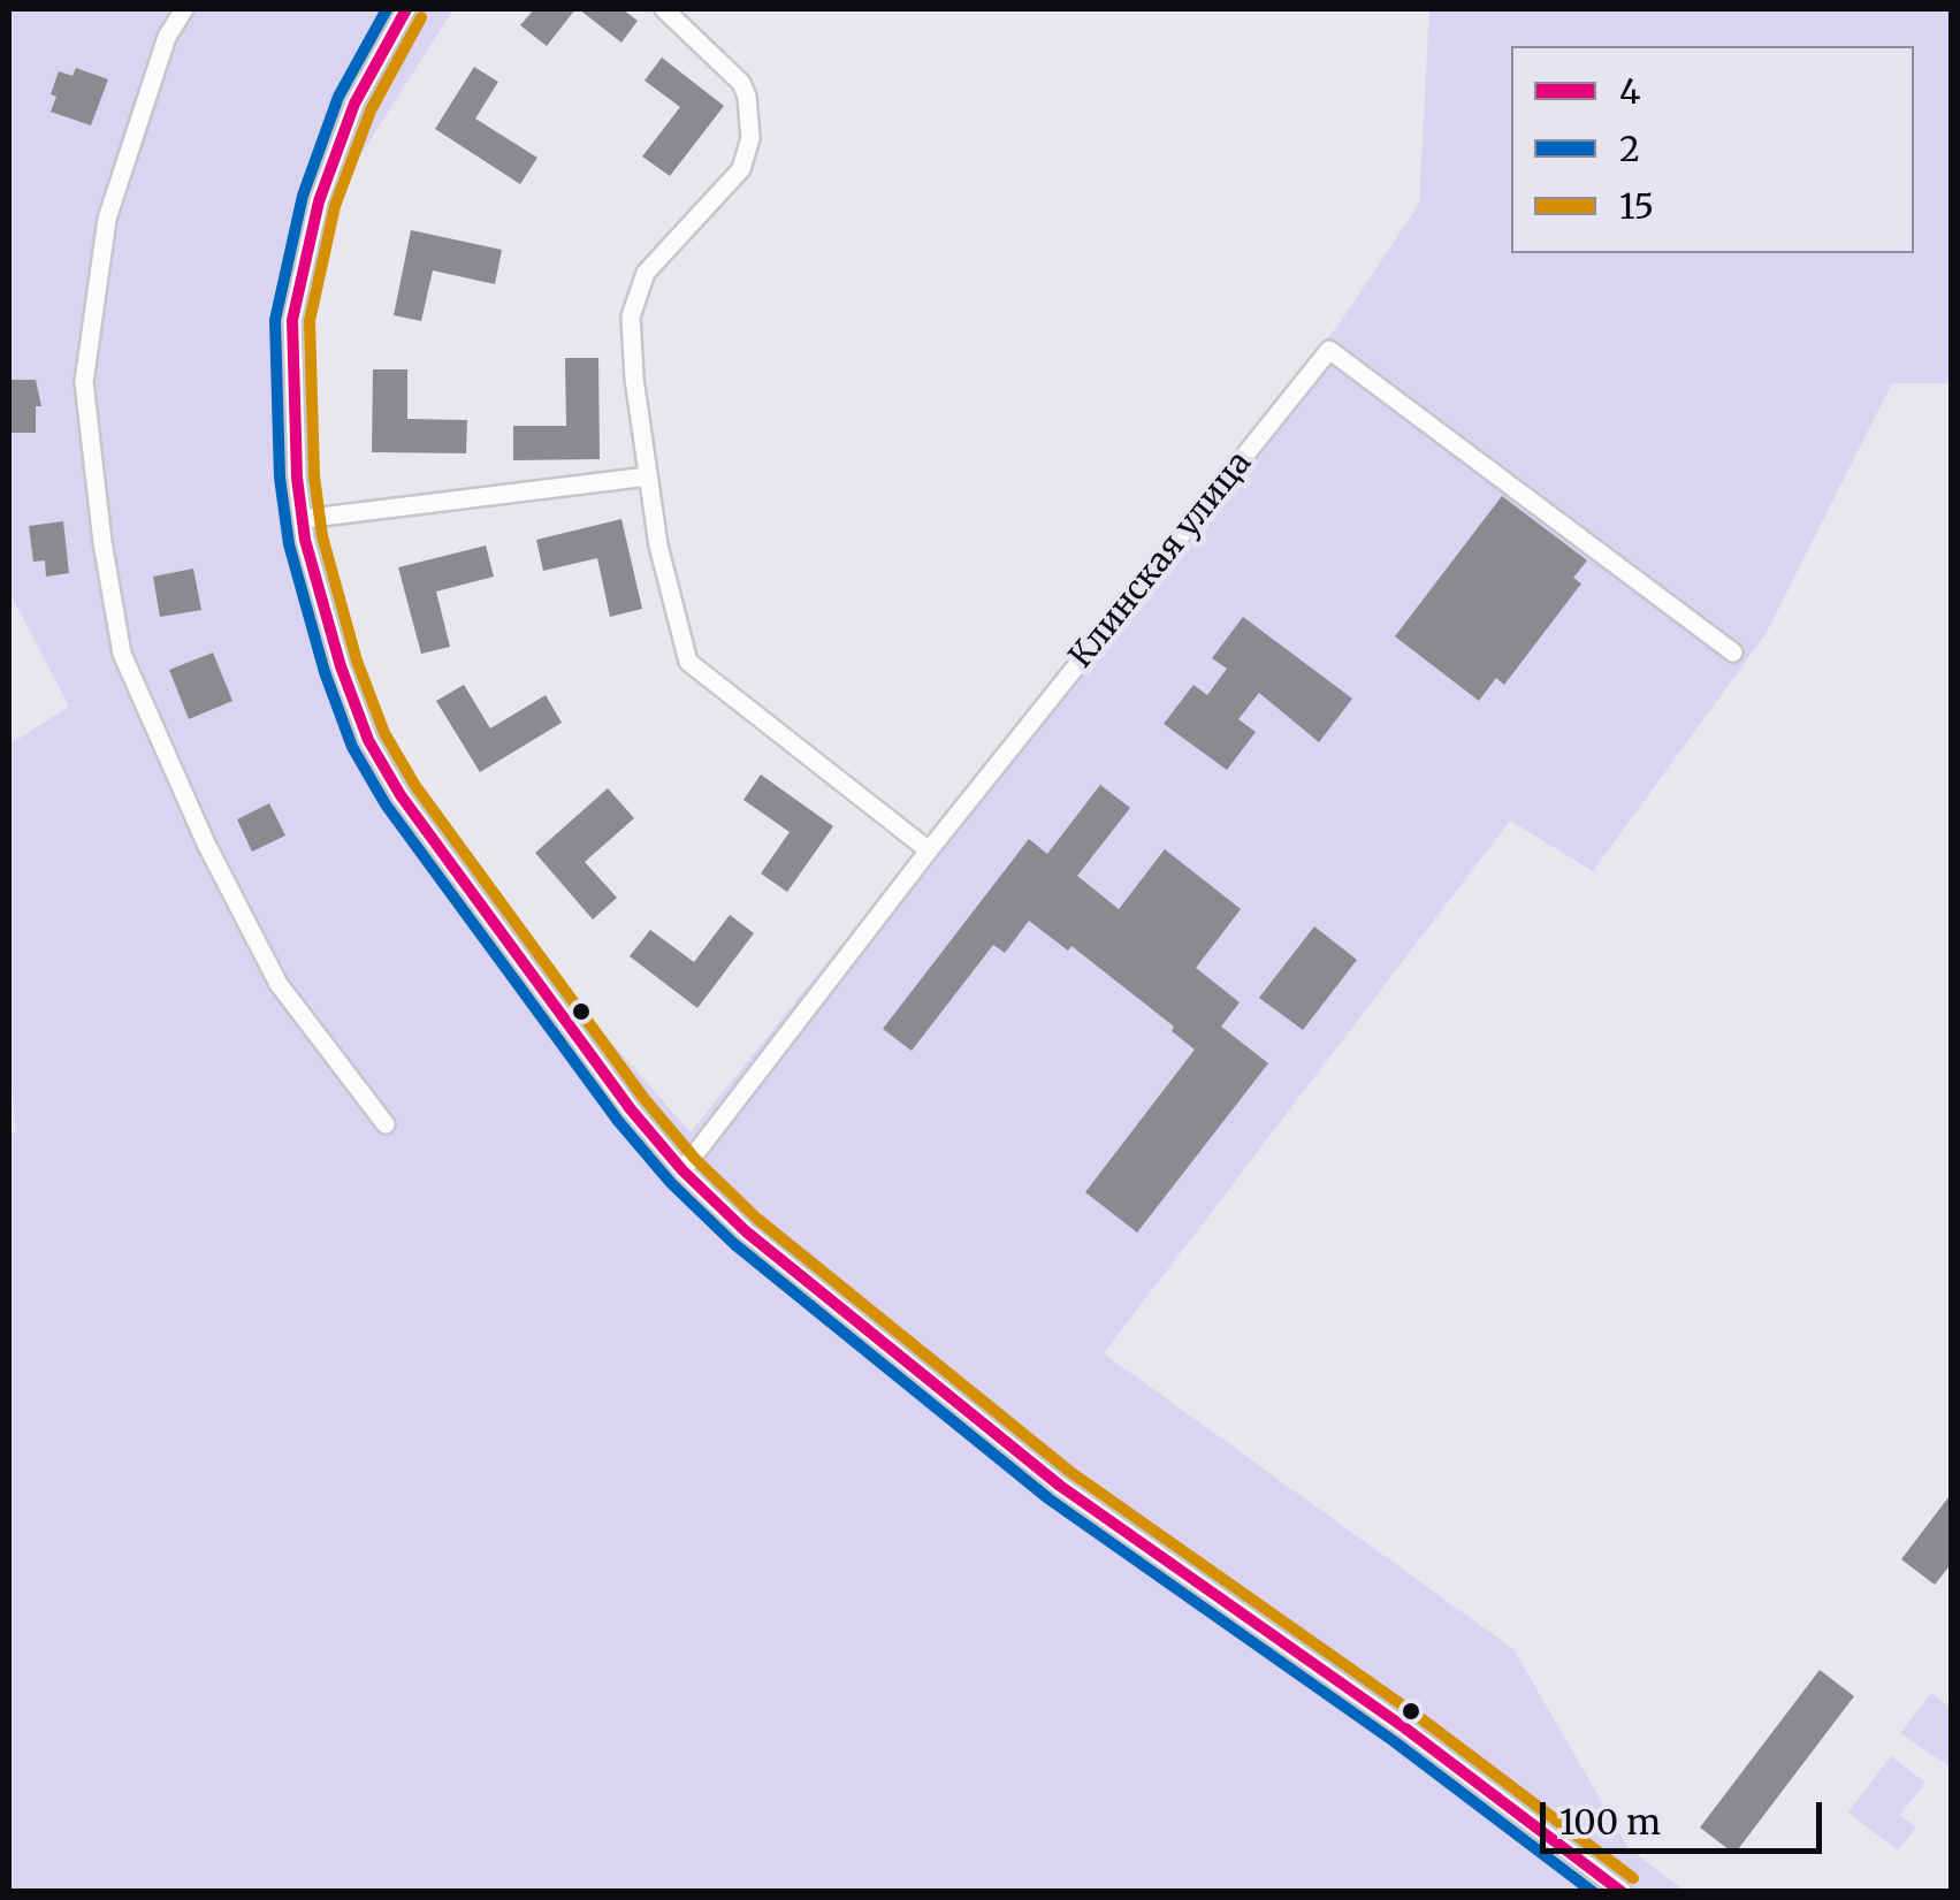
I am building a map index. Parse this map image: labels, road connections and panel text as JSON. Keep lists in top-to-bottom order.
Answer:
{
  "streets": {
    "street": ["Клинская улица"]
  },
  "lines": ["transit line 4", "transit line 2", "transit line 15"],
  "legend": ["4", "2", "15"],
  "scale_bar": "100 m"
}
